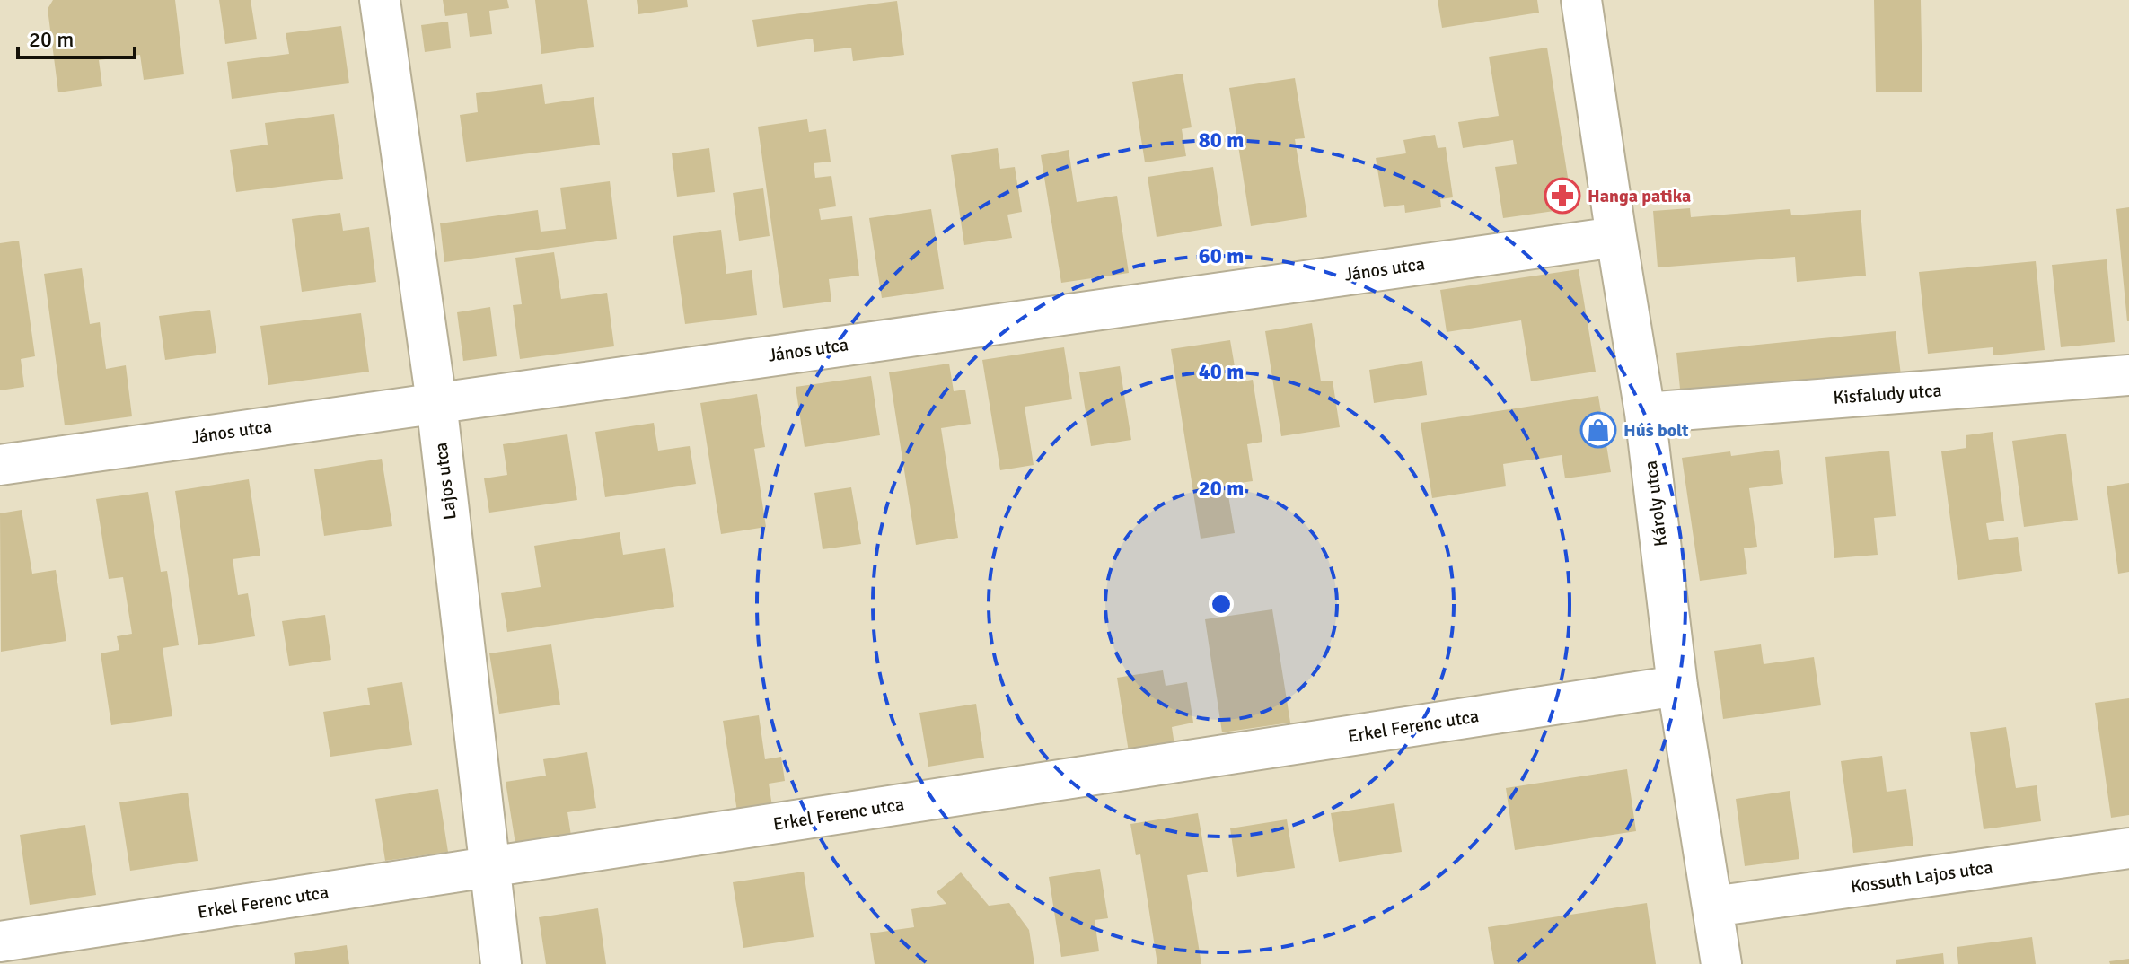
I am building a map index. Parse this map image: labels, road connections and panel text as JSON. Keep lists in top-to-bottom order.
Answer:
{
  "streets": {
    "street": [
      "János utca",
      "Kisfaludy utca",
      "Lajos utca",
      "Károly utca",
      "Erkel Ferenc utca",
      "Kossuth Lajos utca"
    ]
  },
  "crossings": [
    ["János utca", "Lajos utca"],
    ["János utca", "Károly utca"],
    ["Kisfaludy utca", "Károly utca"],
    ["Lajos utca", "Erkel Ferenc utca"],
    ["Károly utca", "Erkel Ferenc utca"],
    ["Károly utca", "Kossuth Lajos utca"]
  ],
  "places": {
    "pharmacy": ["Hanga patika"],
    "shop": ["Hús bolt"]
  },
  "scale_bar": "20 m",
  "rings": [
    "80 m",
    "60 m",
    "40 m",
    "20 m"
  ]
}
